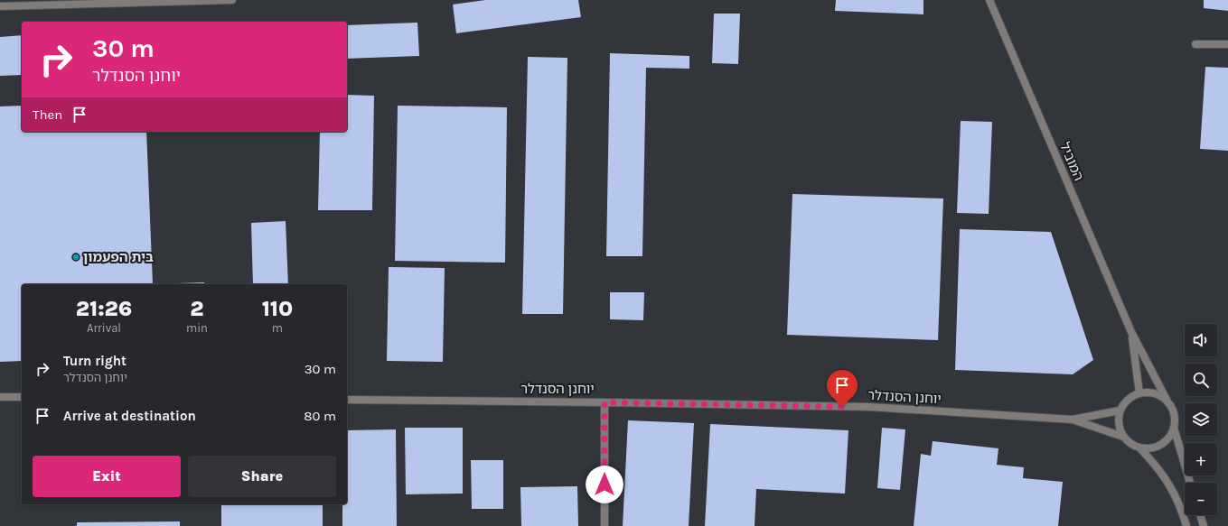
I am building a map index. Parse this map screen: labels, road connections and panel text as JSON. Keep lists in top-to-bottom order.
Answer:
{
  "streets": {
    "street": ["המוביל", "יוחנן הסנדלר"]
  },
  "crossings": [
    ["המוביל", "יוחנן הסנדלר"]
  ],
  "places": ["בית הפעמון"],
  "page": {
    "turn": ["30 m", "יוחנן הסנדלר"],
    "then": "Then",
    "eta": [
      "21:26",
      "Arrival",
      "2",
      "min",
      "110",
      "m"
    ],
    "map_buttons": ["+", "−"],
    "list": [
      {
        "name": "Turn right",
        "note": "יוחנן הסנדלר",
        "value": "30 m"
      },
      {
        "name": "Arrive at destination",
        "value": "80 m"
      }
    ],
    "buttons": ["Exit", "Share"]
  }
}
